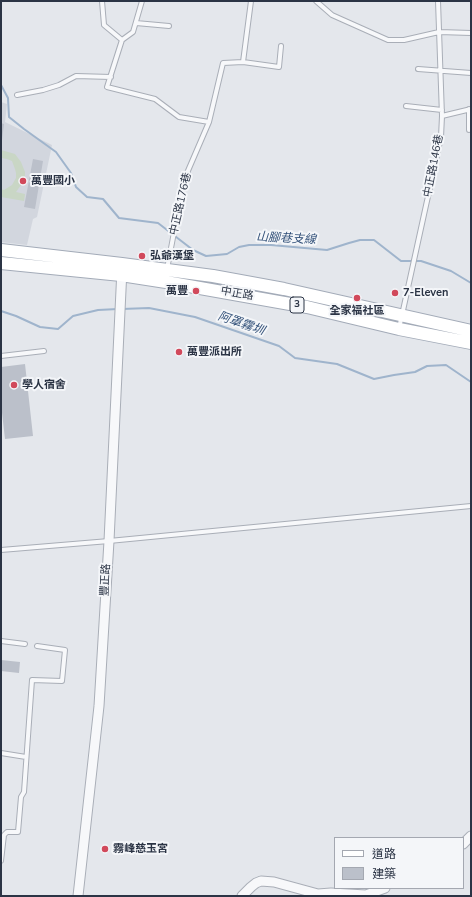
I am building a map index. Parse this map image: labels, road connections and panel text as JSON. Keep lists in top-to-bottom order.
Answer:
{
  "streets": {
    "main road": ["中正路", "3"],
    "street": ["豐正路"],
    "lane": ["中正路146巷", "中正路176巷"]
  },
  "crossings": [
    ["中正路146巷", "中正路"],
    ["中正路176巷", "中正路"],
    ["中正路", "豐正路"]
  ],
  "water": ["山腳巷支線", "阿罩霧圳"],
  "places": [
    "萬豐國小",
    "弘爺漢堡",
    "萬豐",
    "7-Eleven",
    "全家福社區",
    "萬豐派出所",
    "學人宿舍",
    "霧峰慈玉宮"
  ],
  "legend": ["道路", "建築"]
}
